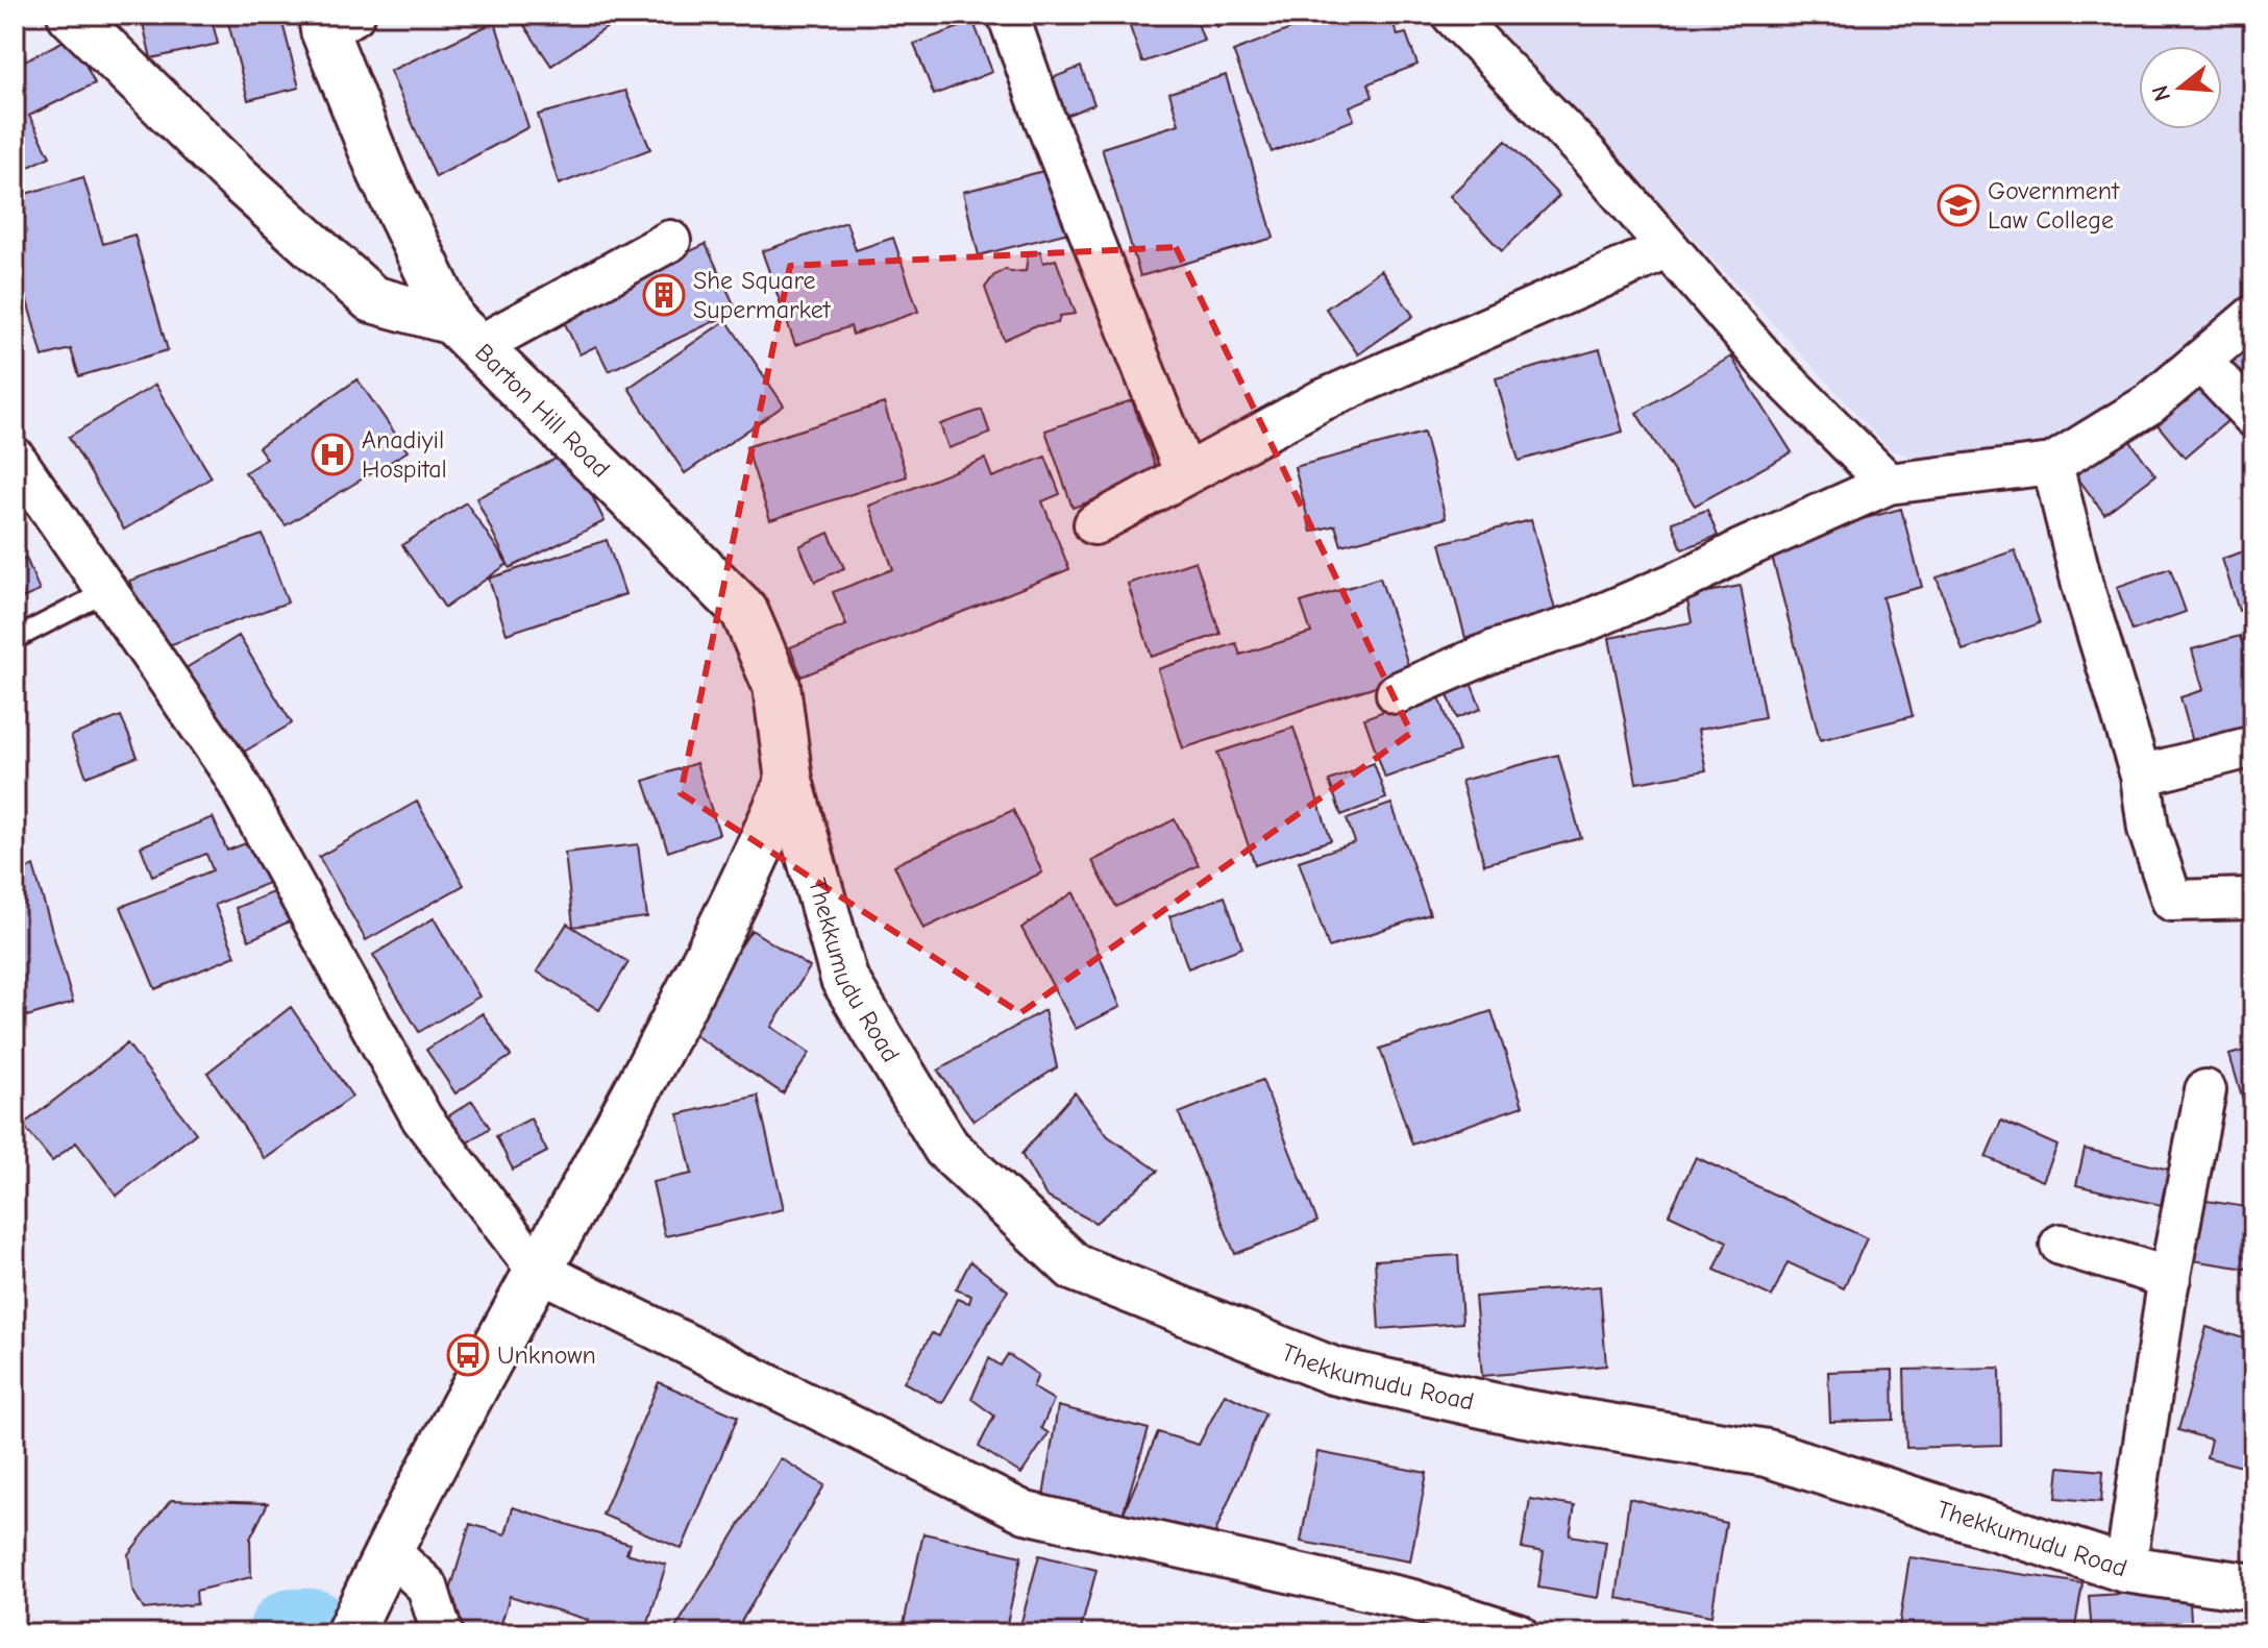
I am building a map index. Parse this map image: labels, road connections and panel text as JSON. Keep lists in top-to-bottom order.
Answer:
{
  "streets": {
    "main road": ["Barton Hill Road", "Thekkumudu Road"]
  },
  "crossings": [
    ["Barton Hill Road", "Thekkumudu Road"]
  ],
  "places": {
    "school or university": ["Government Law College"],
    "building": ["She Square Supermarket"],
    "hospital": ["Anadiyil Hospital"],
    "bus stop": ["Unknown"]
  },
  "north": "left"
}
